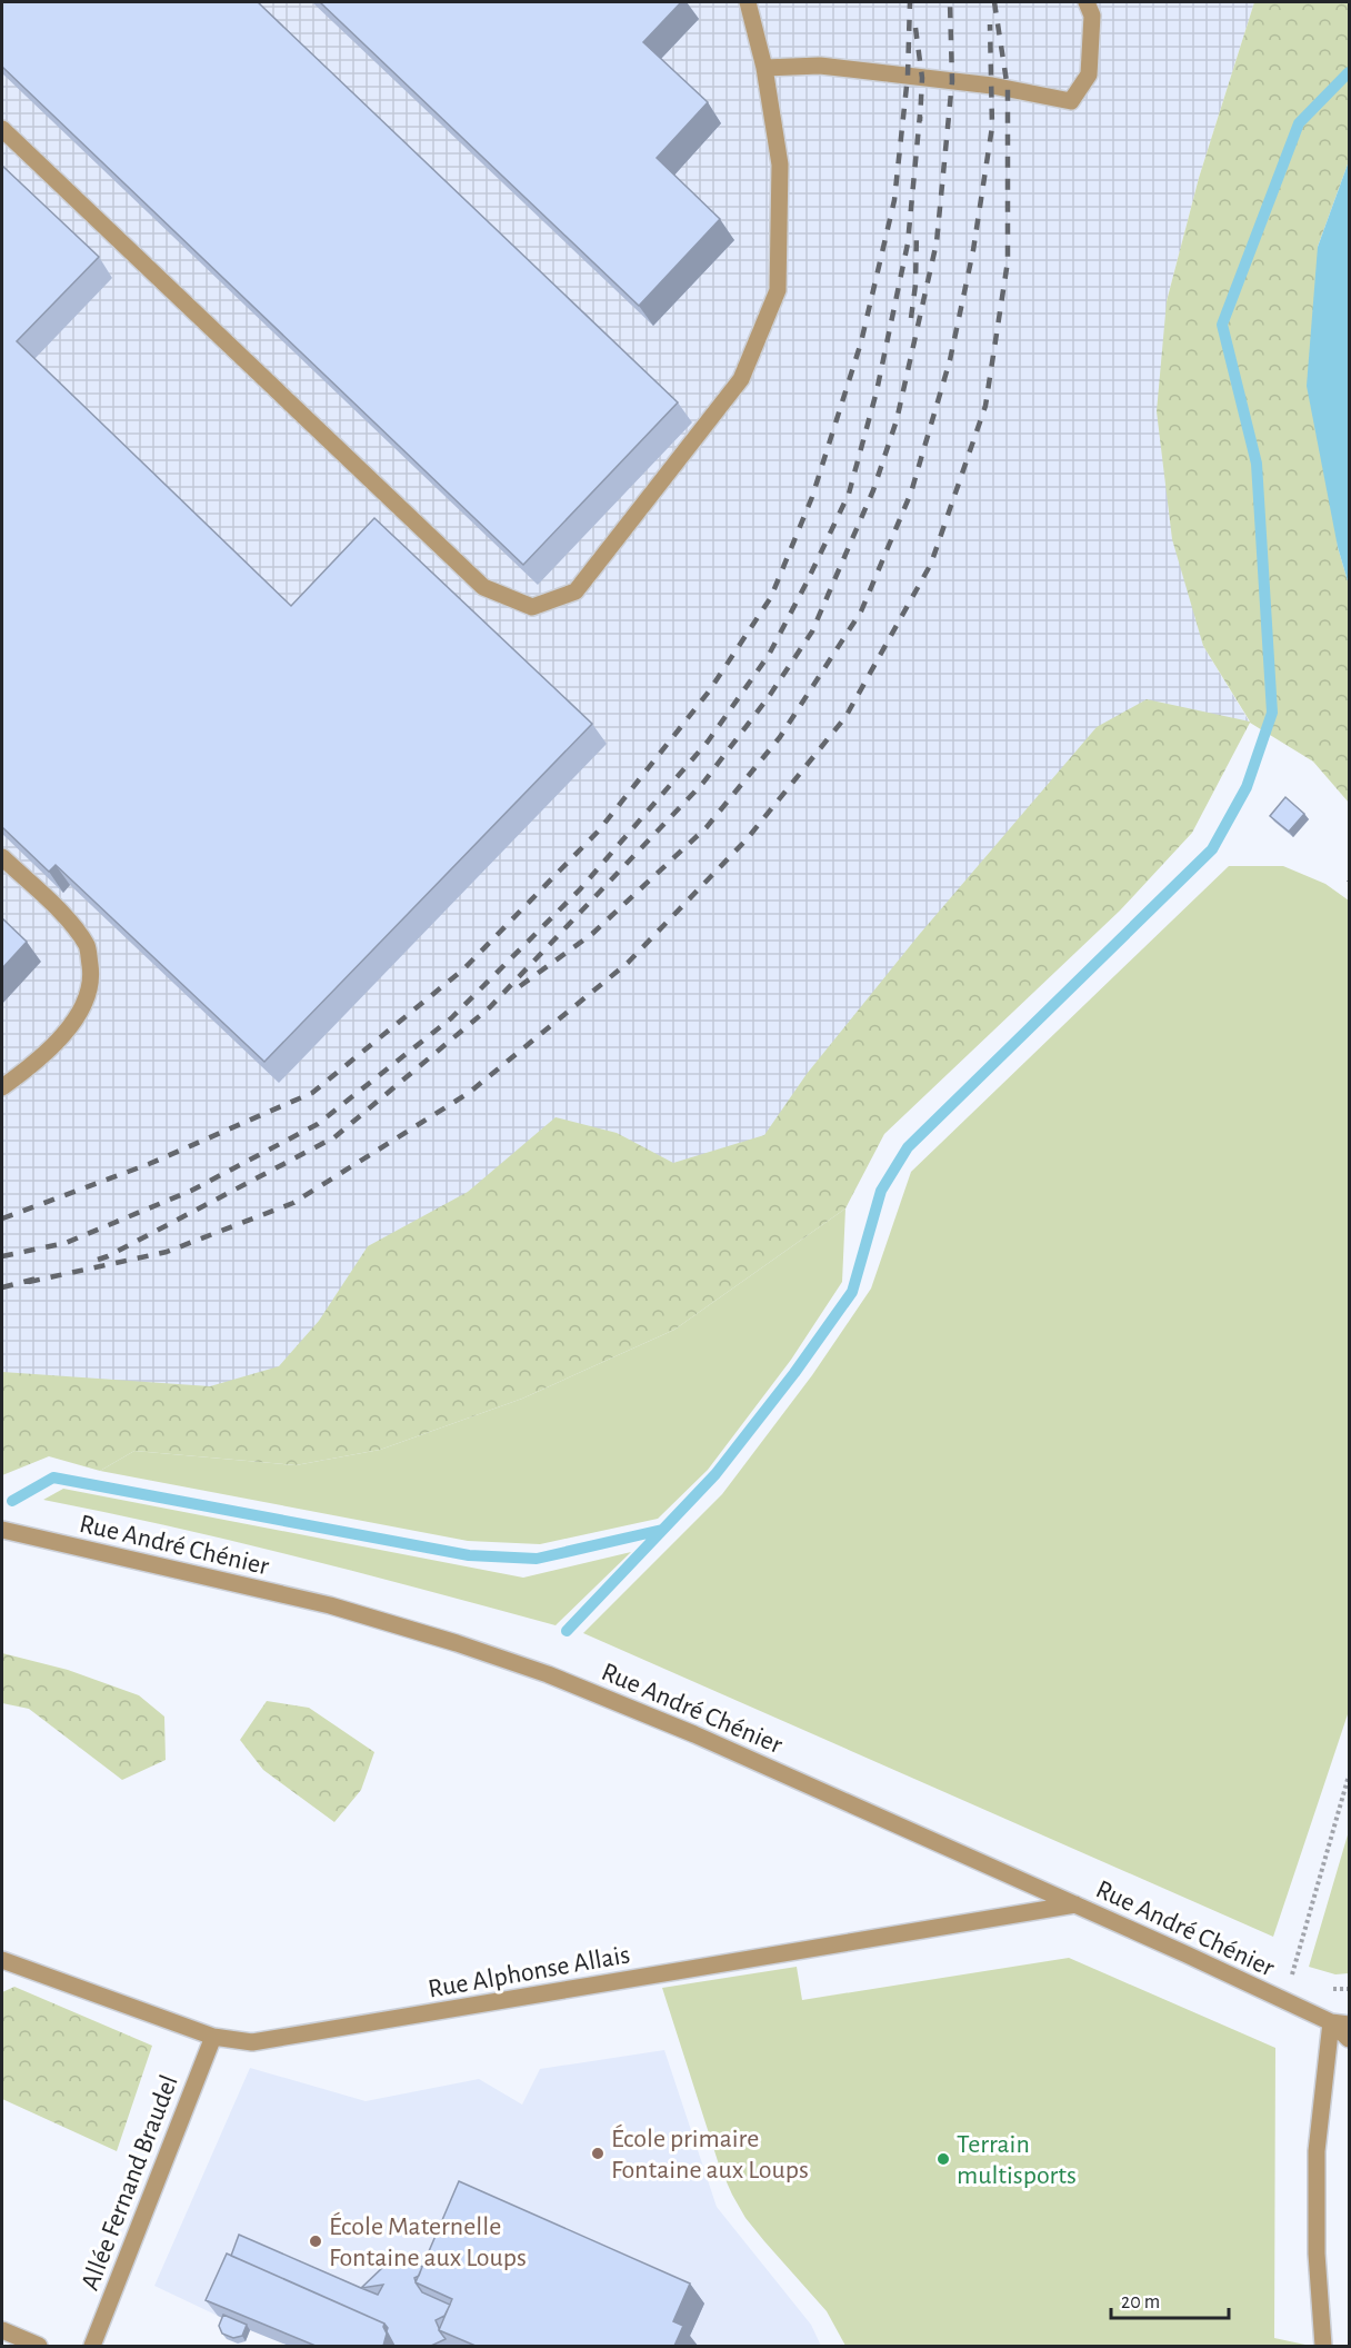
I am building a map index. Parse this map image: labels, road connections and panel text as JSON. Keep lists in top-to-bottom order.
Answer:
{
  "streets": {
    "street": ["Rue André Chénier", "Rue Alphonse Allais", "Allée Fernand Braudel"]
  },
  "crossings": [
    ["Rue André Chénier", "Rue Alphonse Allais"],
    ["Rue Alphonse Allais", "Allée Fernand Braudel"]
  ],
  "places": ["École primaire Fontaine aux Loups", "Terrain multisports", "École Maternelle Fontaine aux Loups"],
  "scale_bar": "20 m"
}
